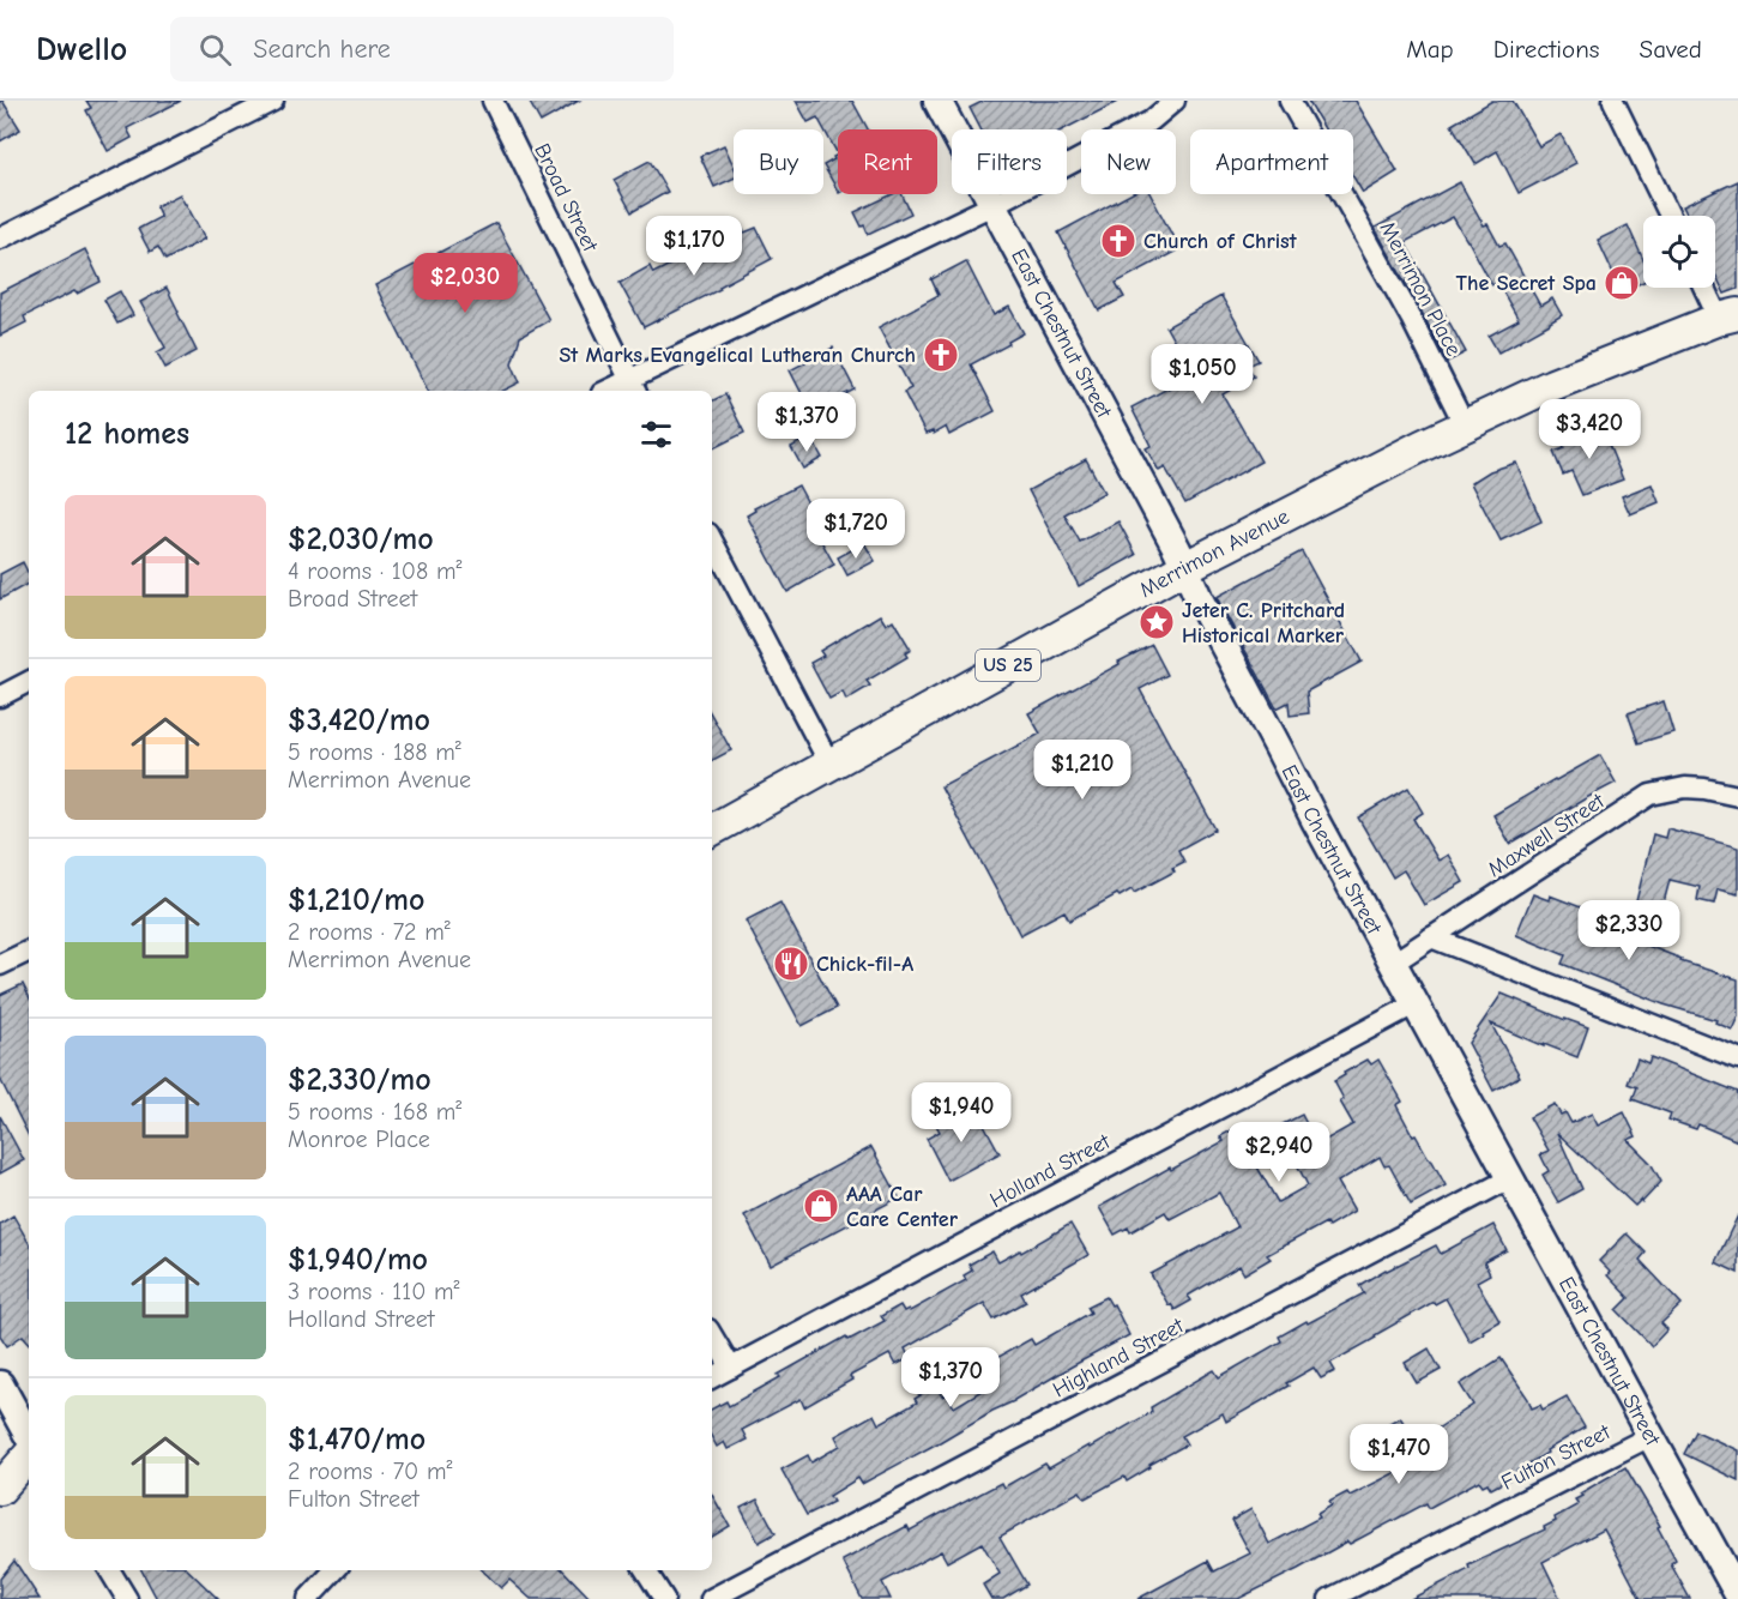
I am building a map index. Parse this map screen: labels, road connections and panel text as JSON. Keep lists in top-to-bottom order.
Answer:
{
  "streets": {
    "main road": ["Merrimon Avenue", "US 25"],
    "street": [
      "Broad Street",
      "Merrimon Place",
      "East Chestnut Street",
      "Maxwell Street",
      "Holland Street",
      "Highland Street",
      "Fulton Street"
    ]
  },
  "crossings": [
    ["Merrimon Place", "Merrimon Avenue"],
    ["East Chestnut Street", "Merrimon Avenue"],
    ["East Chestnut Street", "Maxwell Street"],
    ["East Chestnut Street", "Holland Street"],
    ["East Chestnut Street", "Highland Street"],
    ["East Chestnut Street", "Fulton Street"]
  ],
  "places": {
    "church": ["Church of Christ", "St Marks Evangelical Lutheran Church"],
    "shop": ["The Secret Spa", "AAA Car Care Center"],
    "place": ["Jeter C. Pritchard Historical Marker"],
    "restaurant": ["Chick-fil-A"]
  },
  "page": {
    "header": "Dwello",
    "search": "Search here",
    "nav": ["Map", "Directions", "Saved"],
    "chip": [
      "Buy",
      "Rent",
      "Filters",
      "New",
      "Apartment"
    ],
    "price": [
      "$1,170",
      "$2,030",
      "$1,050",
      "$1,370",
      "$3,420",
      "$1,720",
      "$1,210",
      "$2,330",
      "$1,940",
      "$2,940",
      "$1,370",
      "$1,470"
    ],
    "heading": "12 homes",
    "list": [
      {
        "name": "$2,030/mo",
        "note": "4 rooms · 108 m² · Broad Street"
      },
      {
        "name": "$3,420/mo",
        "note": "5 rooms · 188 m² · Merrimon Avenue"
      },
      {
        "name": "$1,210/mo",
        "note": "2 rooms · 72 m² · Merrimon Avenue"
      },
      {
        "name": "$2,330/mo",
        "note": "5 rooms · 168 m² · Monroe Place"
      },
      {
        "name": "$1,940/mo",
        "note": "3 rooms · 110 m² · Holland Street"
      },
      {
        "name": "$1,470/mo",
        "note": "2 rooms · 70 m² · Fulton Street"
      }
    ]
  }
}
